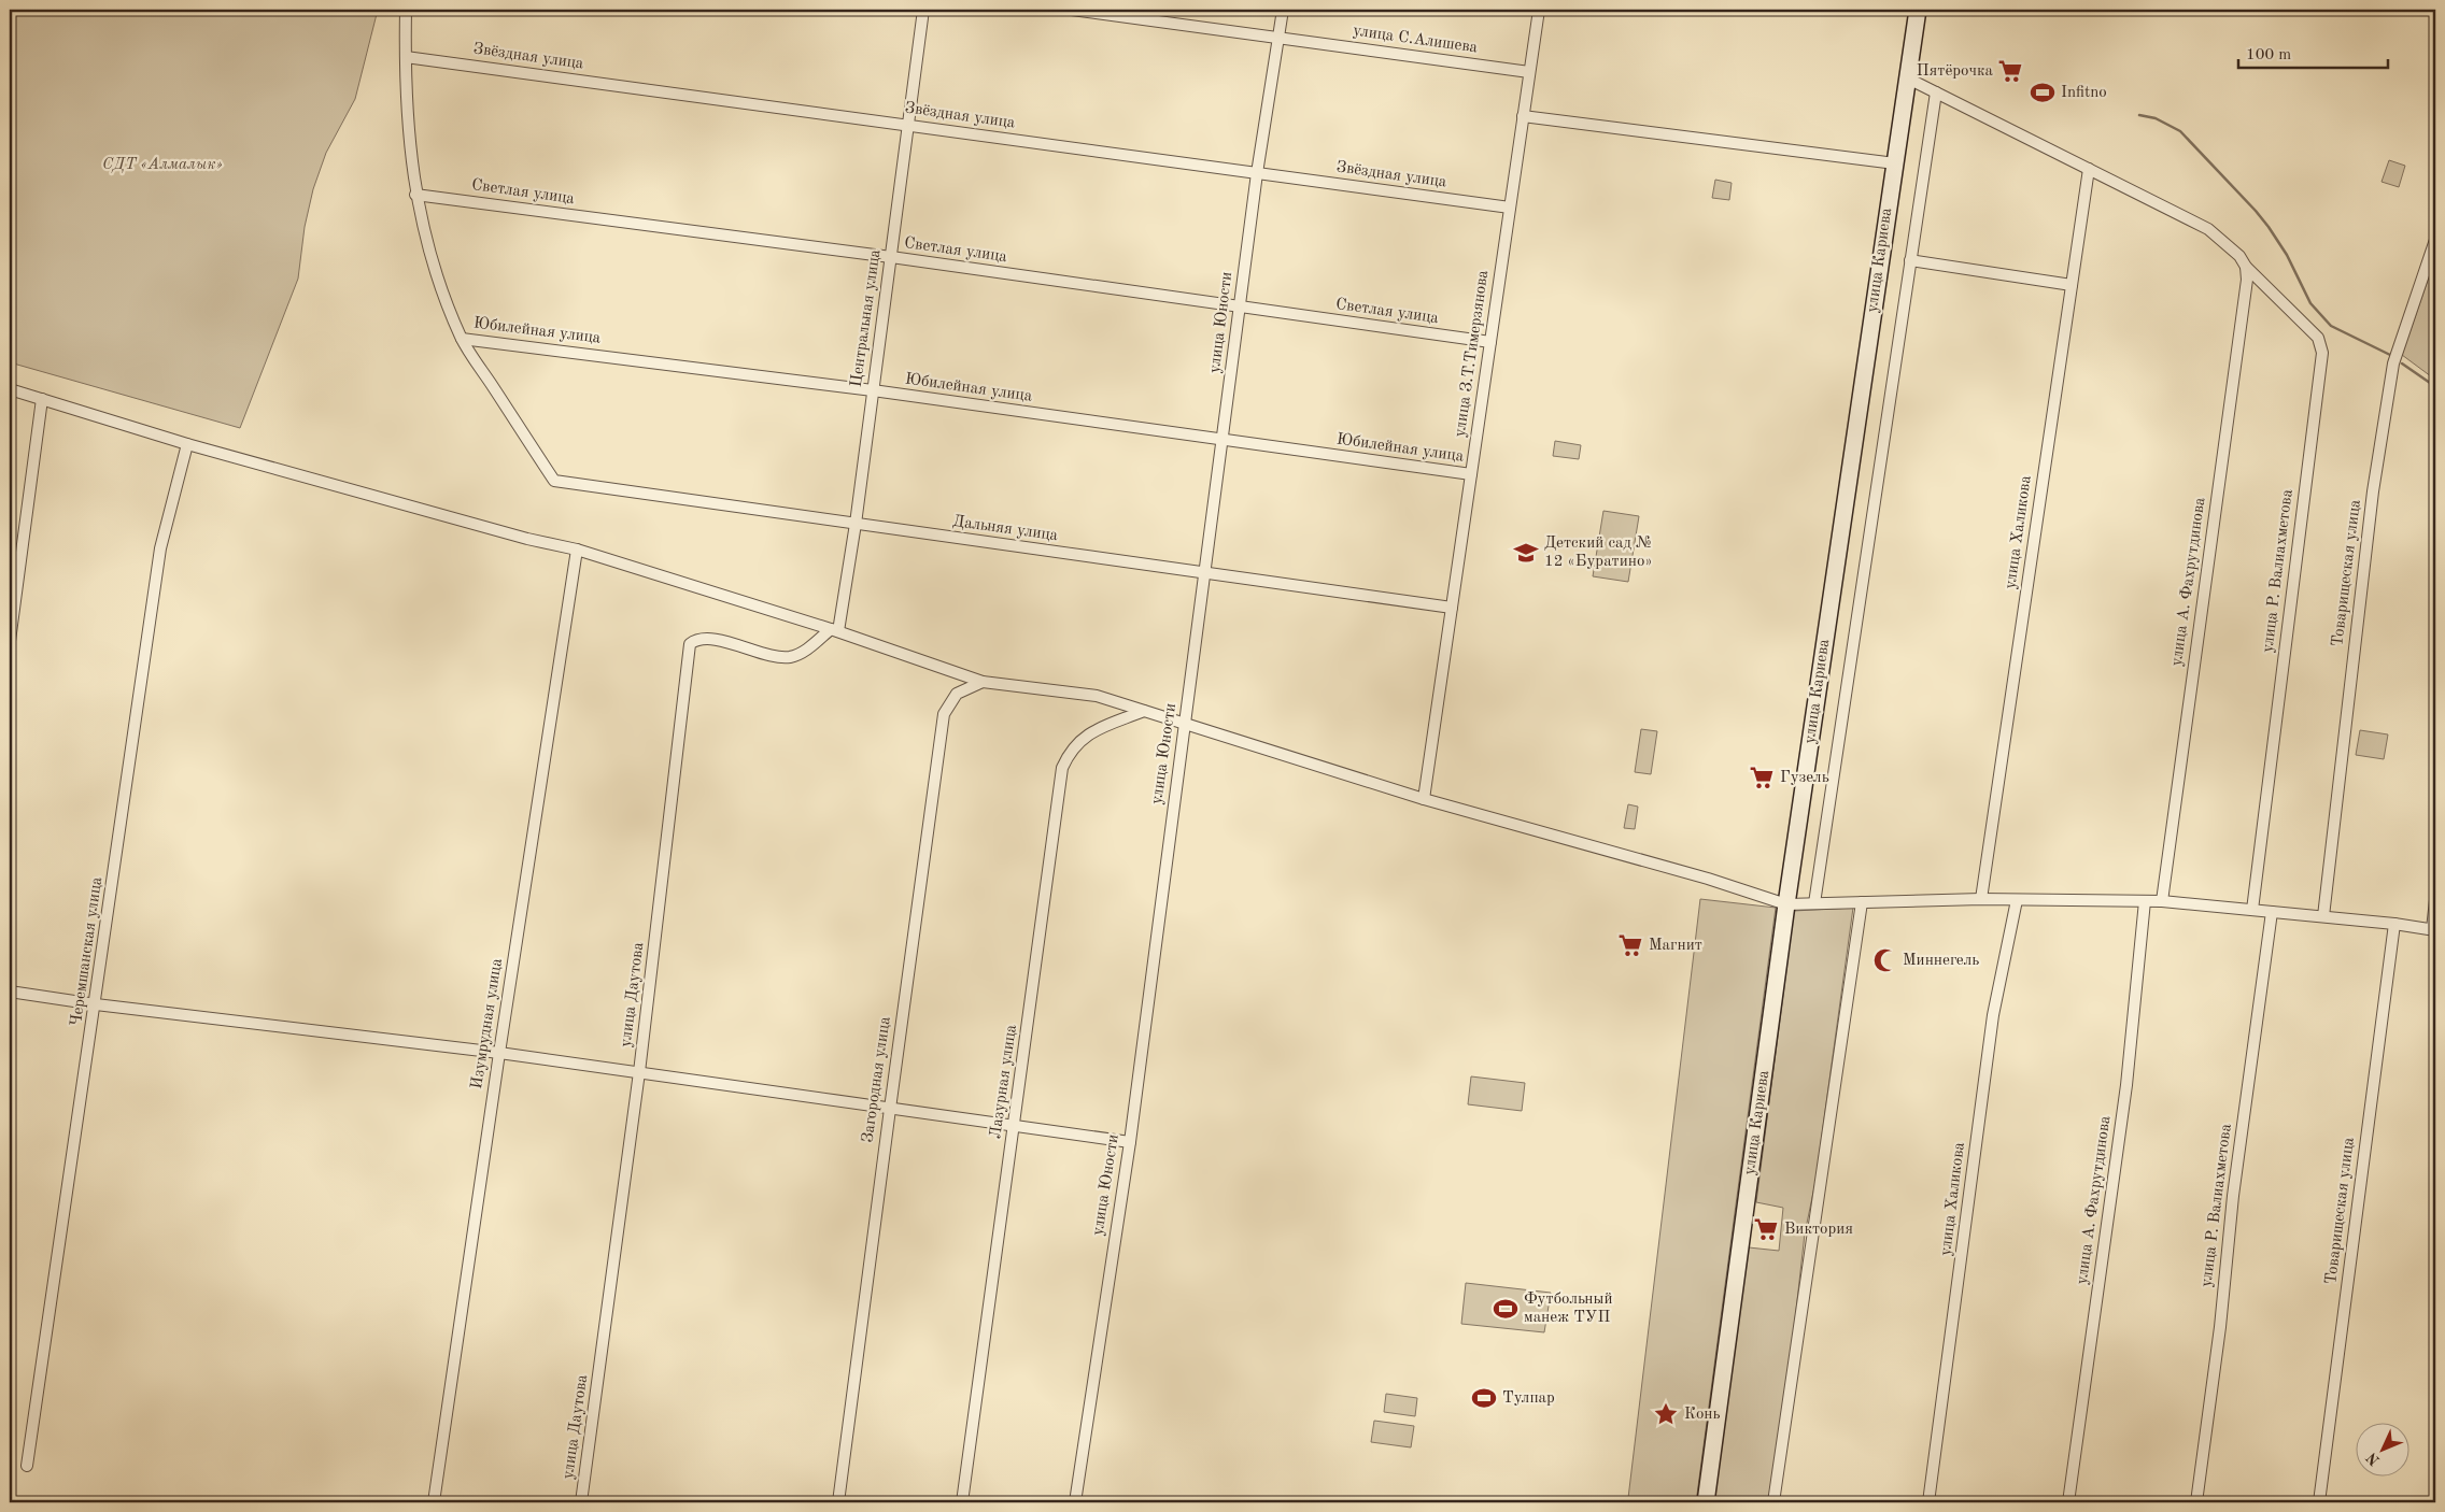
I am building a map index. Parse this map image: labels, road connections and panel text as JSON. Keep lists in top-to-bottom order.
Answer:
{
  "streets": {
    "main road": ["улица Кариева"],
    "street": [
      "улица С.Алишева",
      "Звёздная улица",
      "Светлая улица",
      "Центральная улица",
      "улица Юности",
      "Юбилейная улица",
      "улица З.Т.Тимерзянова",
      "Дальняя улица",
      "улица Халикова",
      "улица Р. Валиахметова",
      "Товарищеская улица",
      "улица А. Фахрутдинова",
      "Черемшанская улица",
      "улица Даутова",
      "Изумрудная улица",
      "Загородная улица",
      "Лазурная улица"
    ]
  },
  "crossings": [
    ["улица С.Алишева", "улица Юности"],
    ["улица С.Алишева", "улица З.Т.Тимерзянова"],
    ["Звёздная улица", "Центральная улица"],
    ["Звёздная улица", "улица Юности"],
    ["Звёздная улица", "улица З.Т.Тимерзянова"],
    ["Светлая улица", "Центральная улица"],
    ["Светлая улица", "улица Юности"],
    ["Светлая улица", "улица З.Т.Тимерзянова"],
    ["улица Кариева", "улица Р. Валиахметова"],
    ["Центральная улица", "Юбилейная улица"],
    ["Центральная улица", "Дальняя улица"],
    ["Центральная улица", "улица Даутова"],
    ["улица Юности", "Юбилейная улица"],
    ["улица Юности", "Дальняя улица"],
    ["Юбилейная улица", "улица З.Т.Тимерзянова"],
    ["Юбилейная улица", "Дальняя улица"],
    ["улица З.Т.Тимерзянова", "Дальняя улица"],
    ["улица Халикова", "улица Р. Валиахметова"],
    ["улица Р. Валиахметова", "улица А. Фахрутдинова"]
  ],
  "parks": ["СДТ «Алмалык»"],
  "places": {
    "supermarket": [
      "Пятёрочка",
      "Гузель",
      "Магнит",
      "Виктория"
    ],
    "sports": ["Infitno", "Футбольный манеж ТУП", "Тулпар"],
    "school or university": ["Детский сад № 12 «Буратино»"],
    "mosque": ["Миннегель"],
    "place": ["Конь"]
  },
  "scale_bar": "100 m",
  "north": "bottom left"
}
